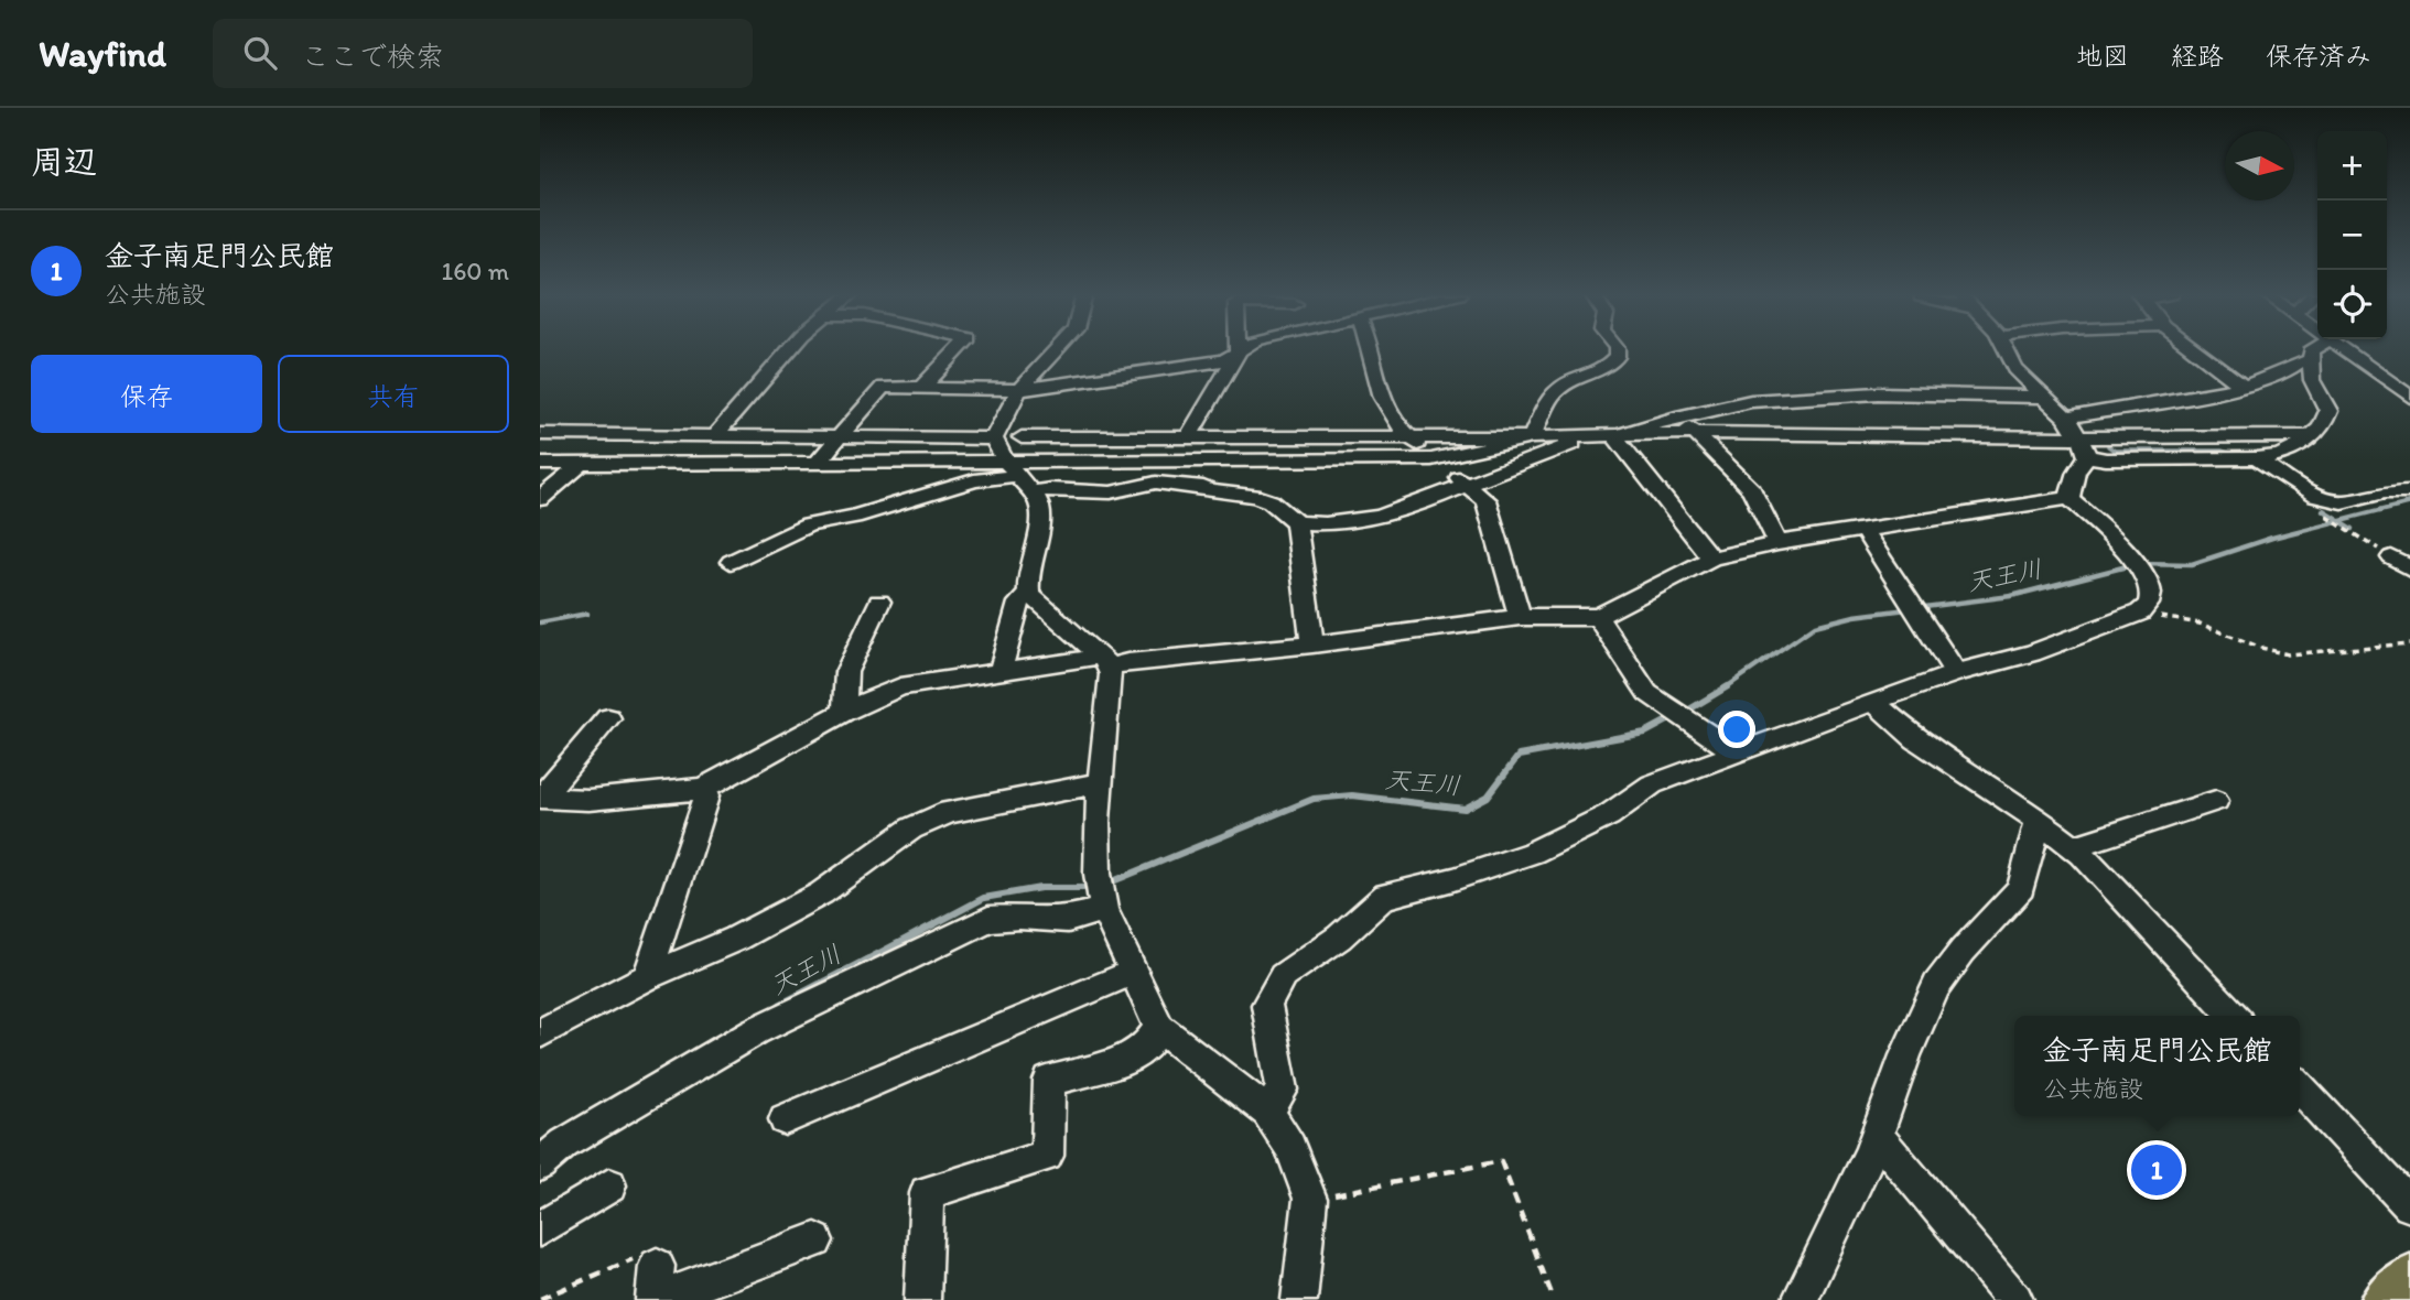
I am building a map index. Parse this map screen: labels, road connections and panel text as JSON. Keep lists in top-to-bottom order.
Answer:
{
  "water": ["天王川"],
  "north": "right",
  "page": {
    "header": "Wayfind",
    "search": "ここで検索",
    "nav": ["地図", "経路", "保存済み"],
    "heading": "周辺",
    "map_buttons": ["+", "−"],
    "list": [
      {
        "mark": "1",
        "name": "金子南足門公民館",
        "note": "公共施設",
        "value": "160 m"
      }
    ],
    "buttons": ["保存", "共有"],
    "popup": ["金子南足門公民館", "公共施設"],
    "pins": "1"
  }
}
